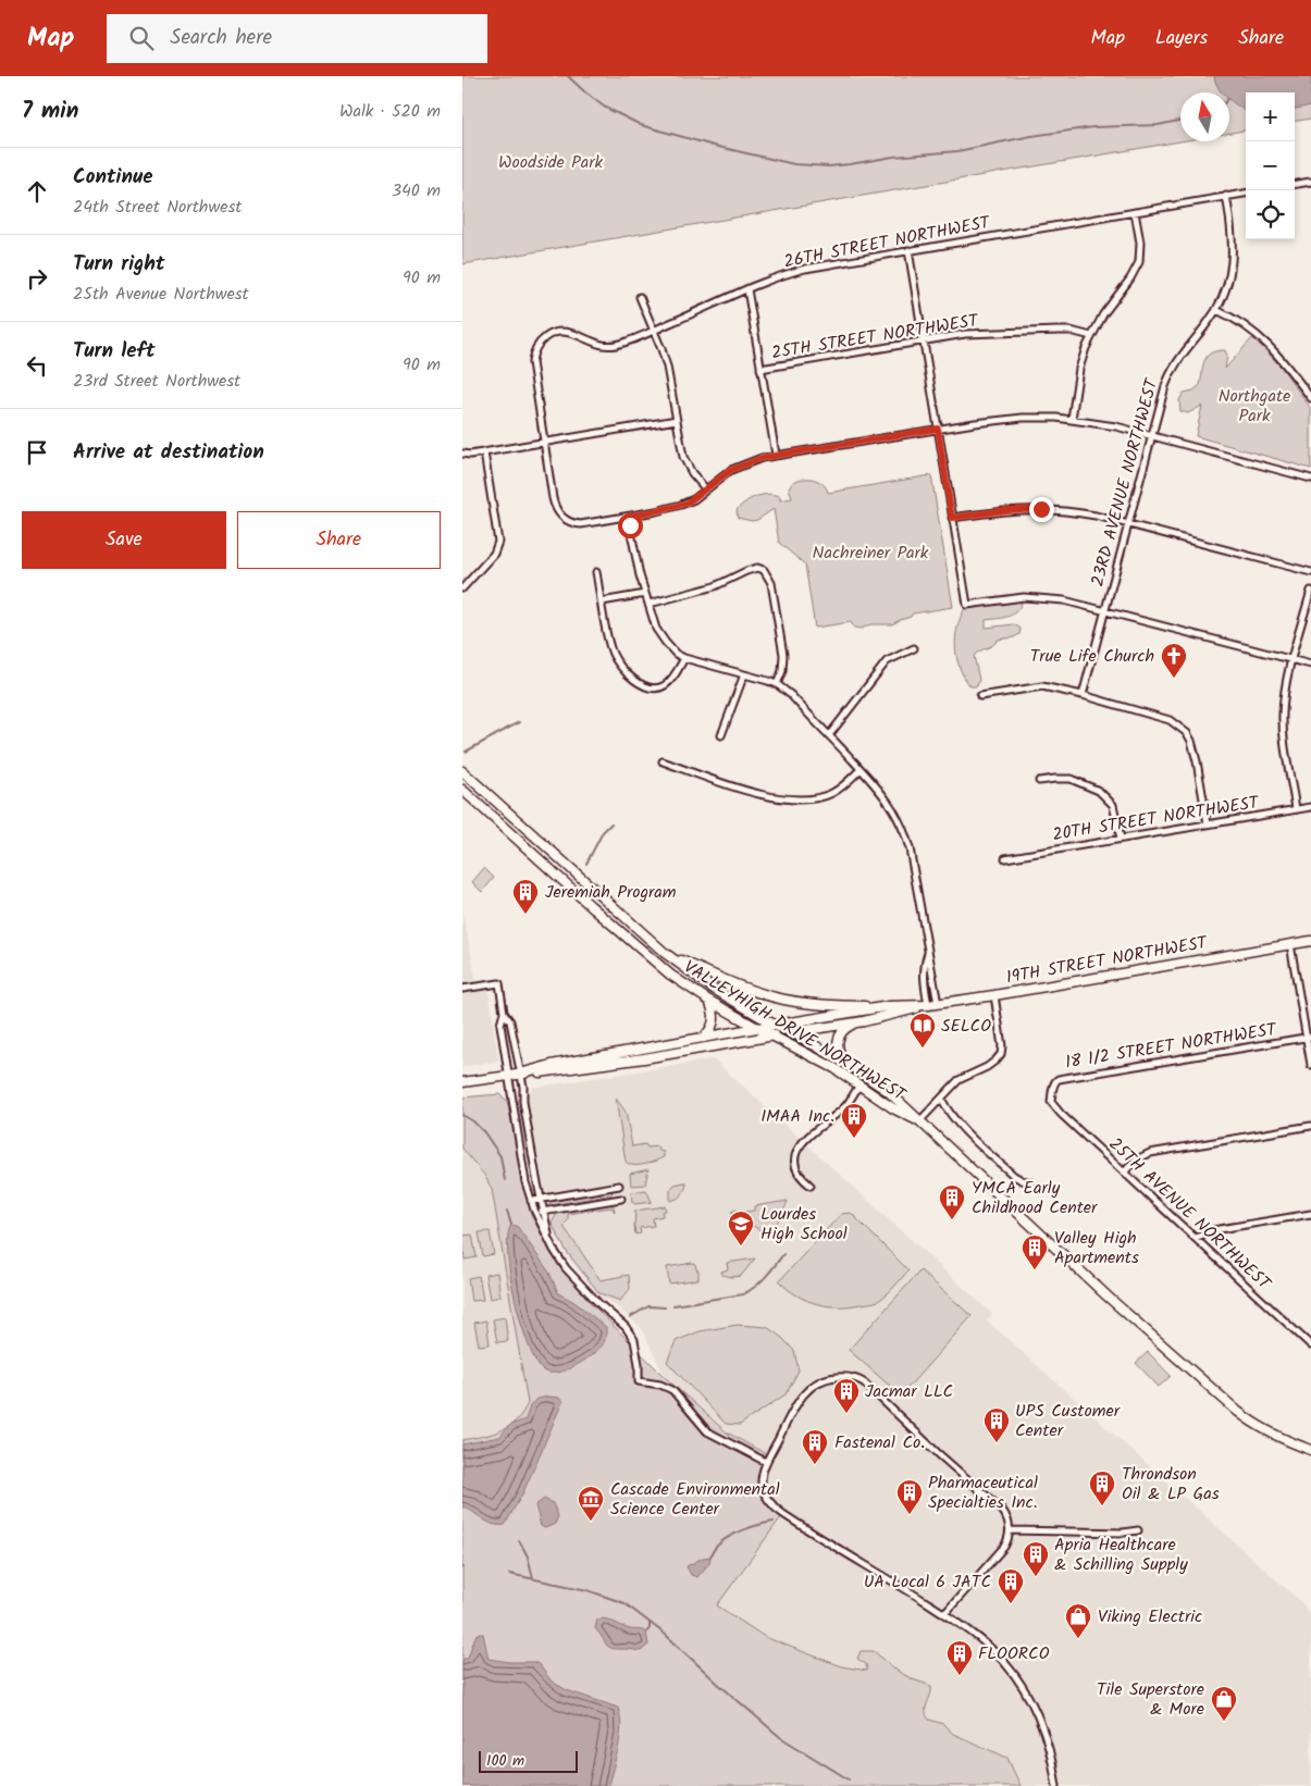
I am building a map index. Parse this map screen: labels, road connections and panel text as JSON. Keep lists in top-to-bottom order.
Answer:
{
  "streets": {
    "main road": ["19TH STREET NORTHWEST", "VALLEYHIGH DRIVE NORTHWEST"],
    "street": [
      "26TH STREET NORTHWEST",
      "25TH STREET NORTHWEST",
      "23RD AVENUE NORTHWEST",
      "20TH STREET NORTHWEST",
      "18 1/2 STREET NORTHWEST",
      "25TH AVENUE NORTHWEST"
    ]
  },
  "crossings": [
    ["26TH STREET NORTHWEST", "23RD AVENUE NORTHWEST"],
    ["19TH STREET NORTHWEST", "VALLEYHIGH DRIVE NORTHWEST"],
    ["18 1/2 STREET NORTHWEST", "25TH AVENUE NORTHWEST"]
  ],
  "parks": ["Woodside Park", "Northgate Park", "Nachreiner Park"],
  "places": {
    "church": ["True Life Church"],
    "building": [
      "Jeremiah Program",
      "IMAA Inc.",
      "YMCA Early Childhood Center",
      "Valley High Apartments",
      "Jacmar LLC",
      "UPS Customer Center",
      "Fastenal Co.",
      "Throndson Oil & LP Gas",
      "Pharmaceutical Specialties Inc.",
      "Apria Healthcare & Schilling Supply",
      "UA Local 6 JATC",
      "FLOORCO"
    ],
    "library": ["SELCO"],
    "school or university": ["Lourdes High School"],
    "museum": ["Cascade Environmental Science Center"],
    "shop": ["Viking Electric", "Tile Superstore & More"]
  },
  "scale_bar": "100 m",
  "north": "top",
  "page": {
    "header": "Map",
    "search": "Search here",
    "nav": ["Map", "Layers", "Share"],
    "heading": ["7 min", "Walk · 520 m"],
    "map_buttons": ["+", "−"],
    "list": [
      ["Continue", "24th Street Northwest", "340 m"],
      ["Turn right", "25th Avenue Northwest", "90 m"],
      ["Turn left", "23rd Street Northwest", "90 m"],
      "Arrive at destination"
    ],
    "buttons": ["Save", "Share"],
    "scale": "100 m"
  }
}
